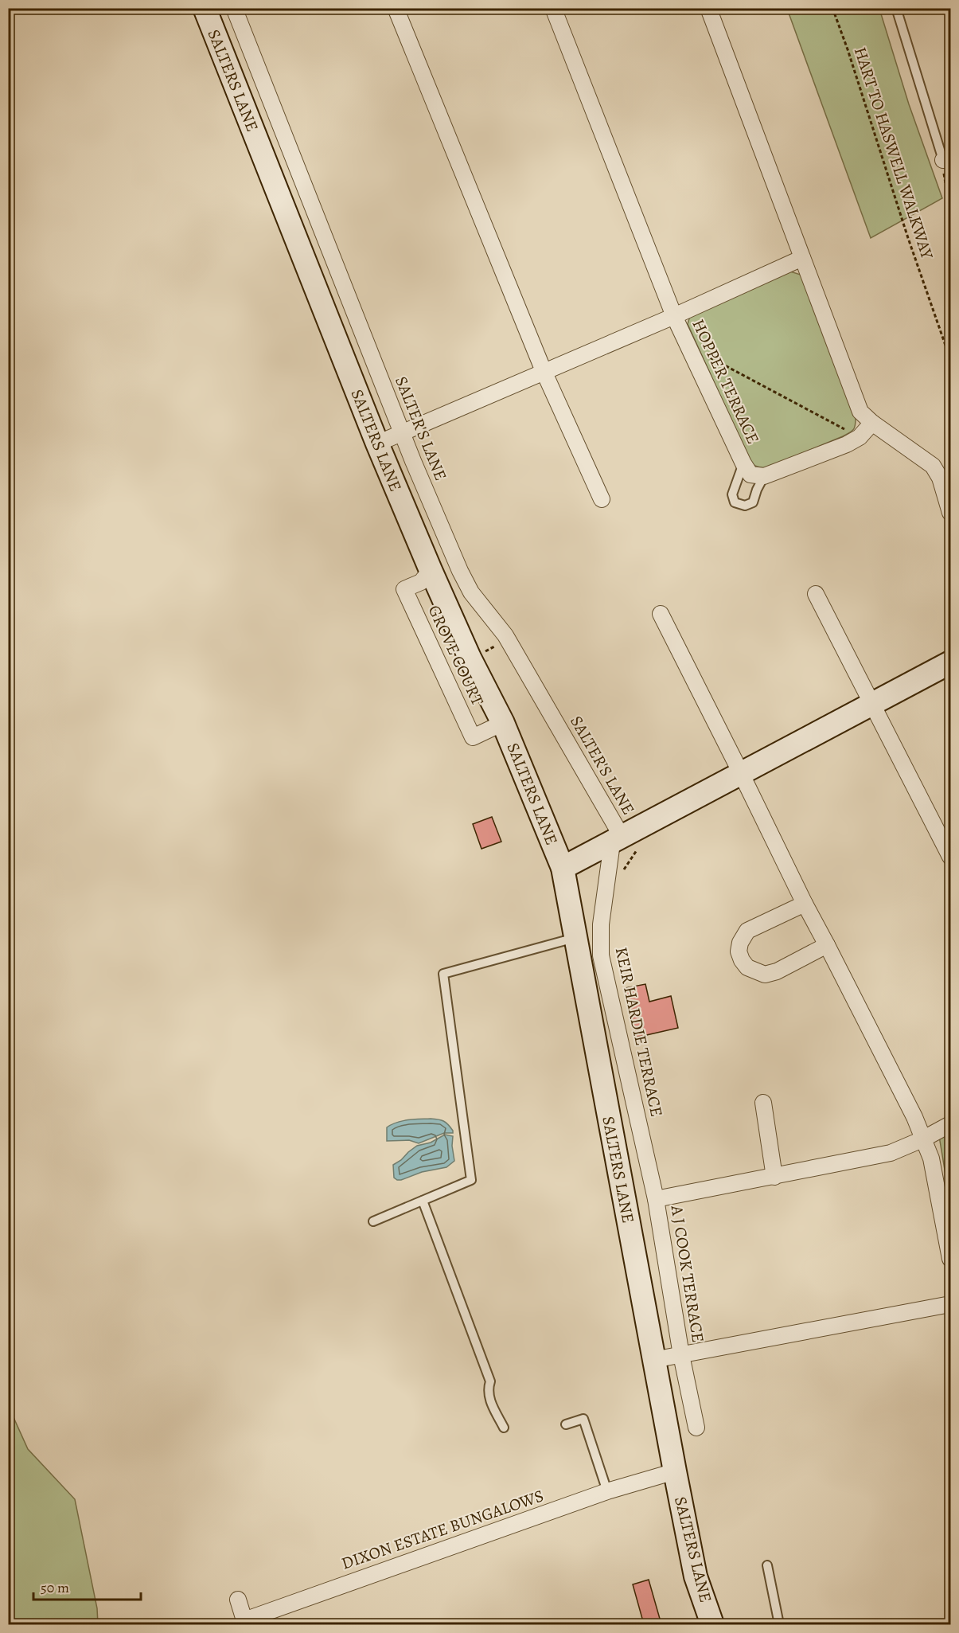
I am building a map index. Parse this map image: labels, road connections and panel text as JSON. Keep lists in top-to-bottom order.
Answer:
{
  "streets": {
    "main road": ["SALTERS LANE"],
    "street": [
      "HOPPER TERRACE",
      "SALTER'S LANE",
      "GROVE COURT",
      "KEIR HARDIE TERRACE",
      "A J COOK TERRACE",
      "DIXON ESTATE BUNGALOWS"
    ],
    "path": ["HART TO HASWELL WALKWAY"]
  },
  "crossings": [
    ["SALTERS LANE", "GROVE COURT"],
    ["SALTERS LANE", "DIXON ESTATE BUNGALOWS"],
    ["SALTER'S LANE", "KEIR HARDIE TERRACE"],
    ["KEIR HARDIE TERRACE", "A J COOK TERRACE"]
  ],
  "scale_bar": "50 m"
}
